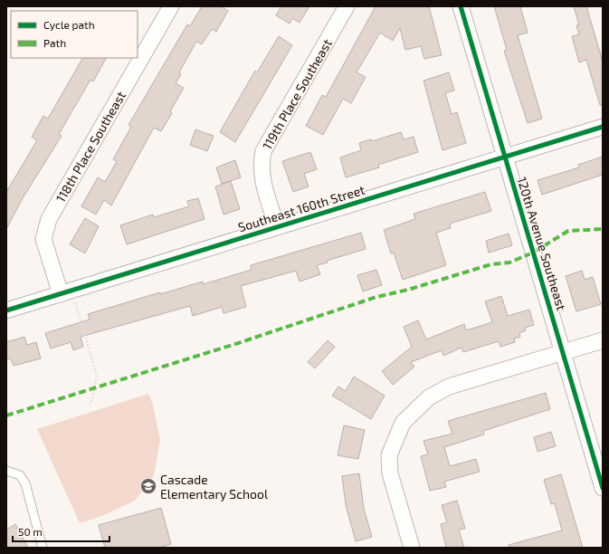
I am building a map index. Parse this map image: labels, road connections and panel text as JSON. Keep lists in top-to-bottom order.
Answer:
{
  "streets": {
    "street": [
      "119th Place Southeast",
      "118th Place Southeast",
      "Southeast 160th Street",
      "120th Avenue Southeast"
    ]
  },
  "crossings": [
    ["119th Place Southeast", "Southeast 160th Street"],
    ["118th Place Southeast", "Southeast 160th Street"],
    ["Southeast 160th Street", "120th Avenue Southeast"]
  ],
  "places": {
    "school or university": ["Cascade Elementary School"]
  },
  "legend": ["Cycle path", "Path"],
  "scale_bar": "50 m"
}
